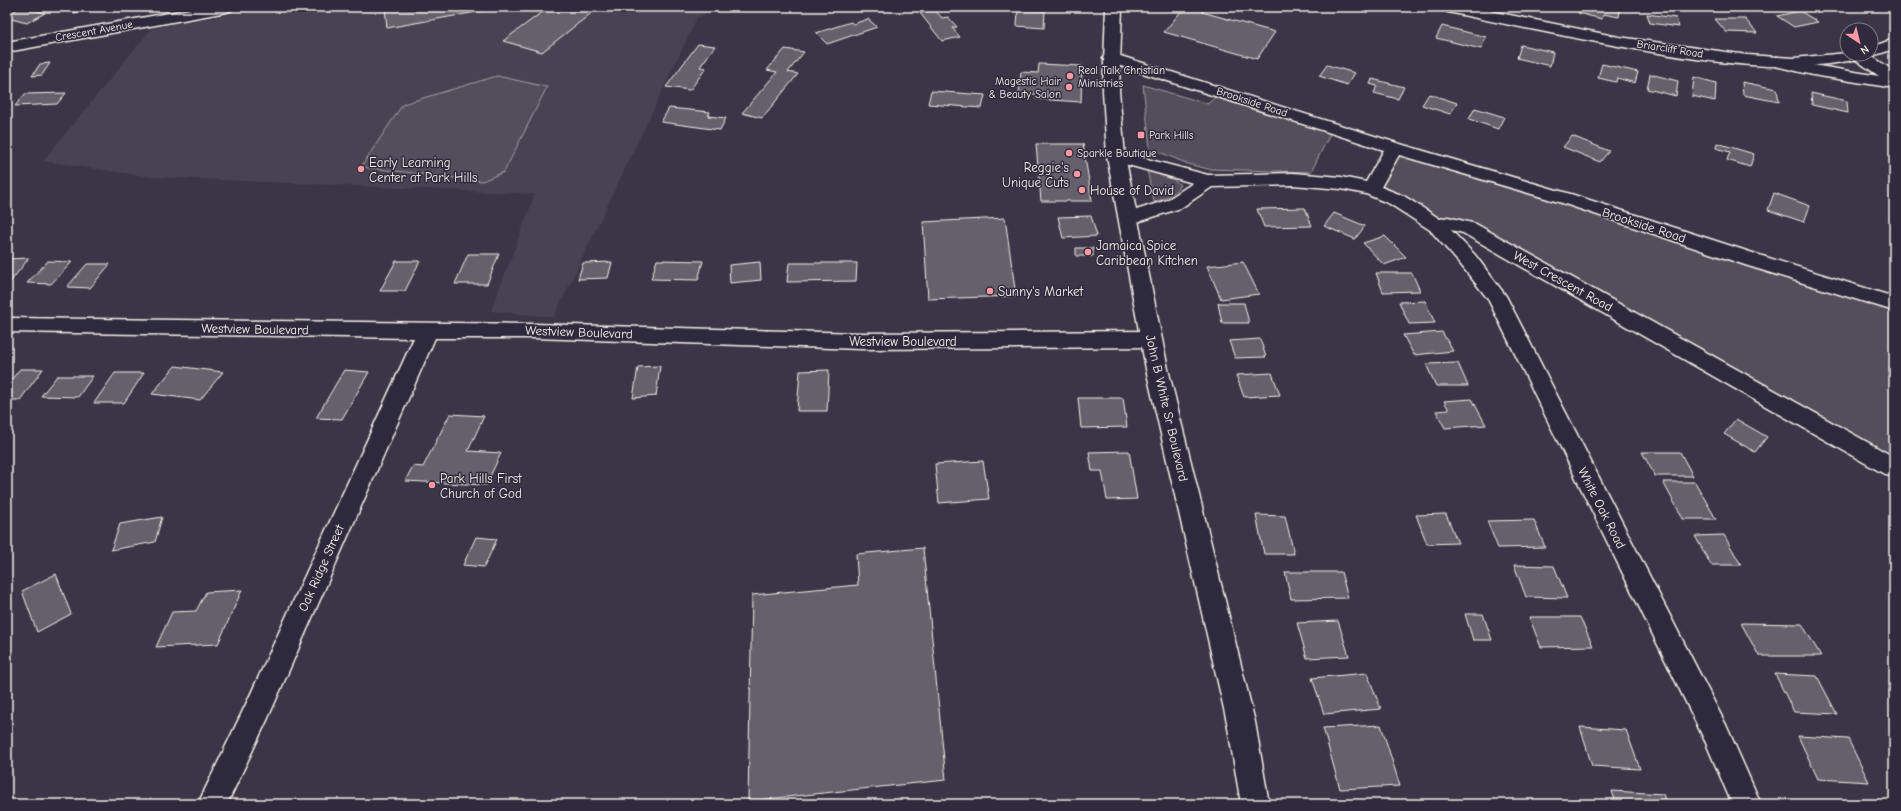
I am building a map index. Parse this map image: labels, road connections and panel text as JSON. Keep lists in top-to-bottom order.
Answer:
{
  "streets": {
    "street": [
      "Crescent Avenue",
      "Briarcliff Road",
      "Brookside Road",
      "West Crescent Road",
      "Westview Boulevard",
      "John B White Sr Boulevard",
      "White Oak Road",
      "Oak Ridge Street"
    ]
  },
  "crossings": [
    ["Brookside Road", "John B White Sr Boulevard"],
    ["West Crescent Road", "White Oak Road"],
    ["Westview Boulevard", "John B White Sr Boulevard"],
    ["Westview Boulevard", "Oak Ridge Street"]
  ],
  "places": {
    "other": [
      "Real Talk Christian Ministries",
      "Magestic Hair & Beauty Salon",
      "Sparkle Boutique",
      "Early Learning Center at Park Hills",
      "Reggie's Unique Cuts",
      "House of David",
      "Jamaica Spice Caribbean Kitchen",
      "Sunny's Market",
      "Park Hills First Church of God"
    ],
    "transit": ["Park Hills"]
  },
  "north": "bottom right"
}
